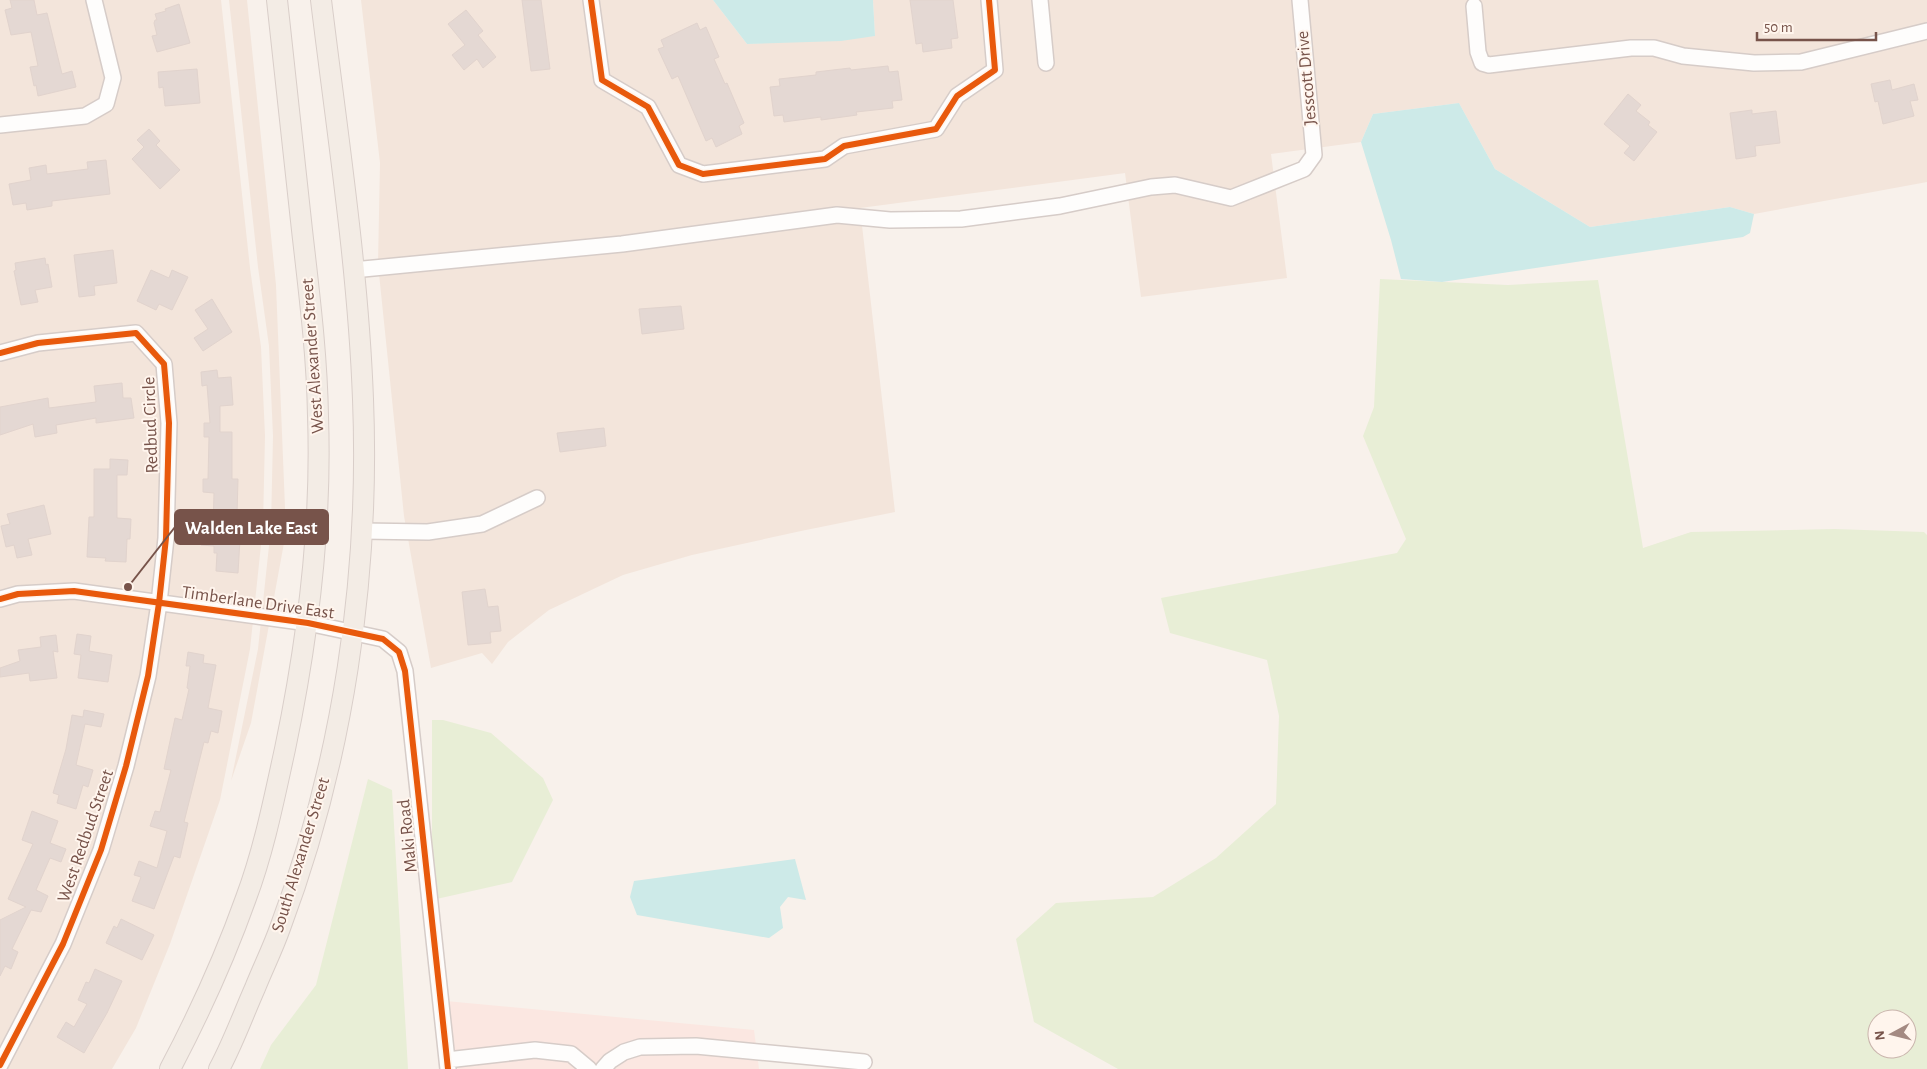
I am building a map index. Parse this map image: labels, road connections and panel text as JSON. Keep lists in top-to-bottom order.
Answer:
{
  "streets": {
    "main road": ["West Alexander Street", "South Alexander Street"],
    "street": [
      "Jesscott Drive",
      "Redbud Circle",
      "Timberlane Drive East",
      "West Redbud Street",
      "Maki Road"
    ]
  },
  "crossings": [
    ["West Alexander Street", "Timberlane Drive East"],
    ["Redbud Circle", "Timberlane Drive East"],
    ["Redbud Circle", "West Redbud Street"],
    ["Timberlane Drive East", "West Redbud Street"],
    ["Timberlane Drive East", "Maki Road"],
    ["Timberlane Drive East", "South Alexander Street"],
    ["Maki Road", "South Alexander Street"]
  ],
  "places": ["Walden Lake East"],
  "scale_bar": "50 m",
  "north": "left"
}
